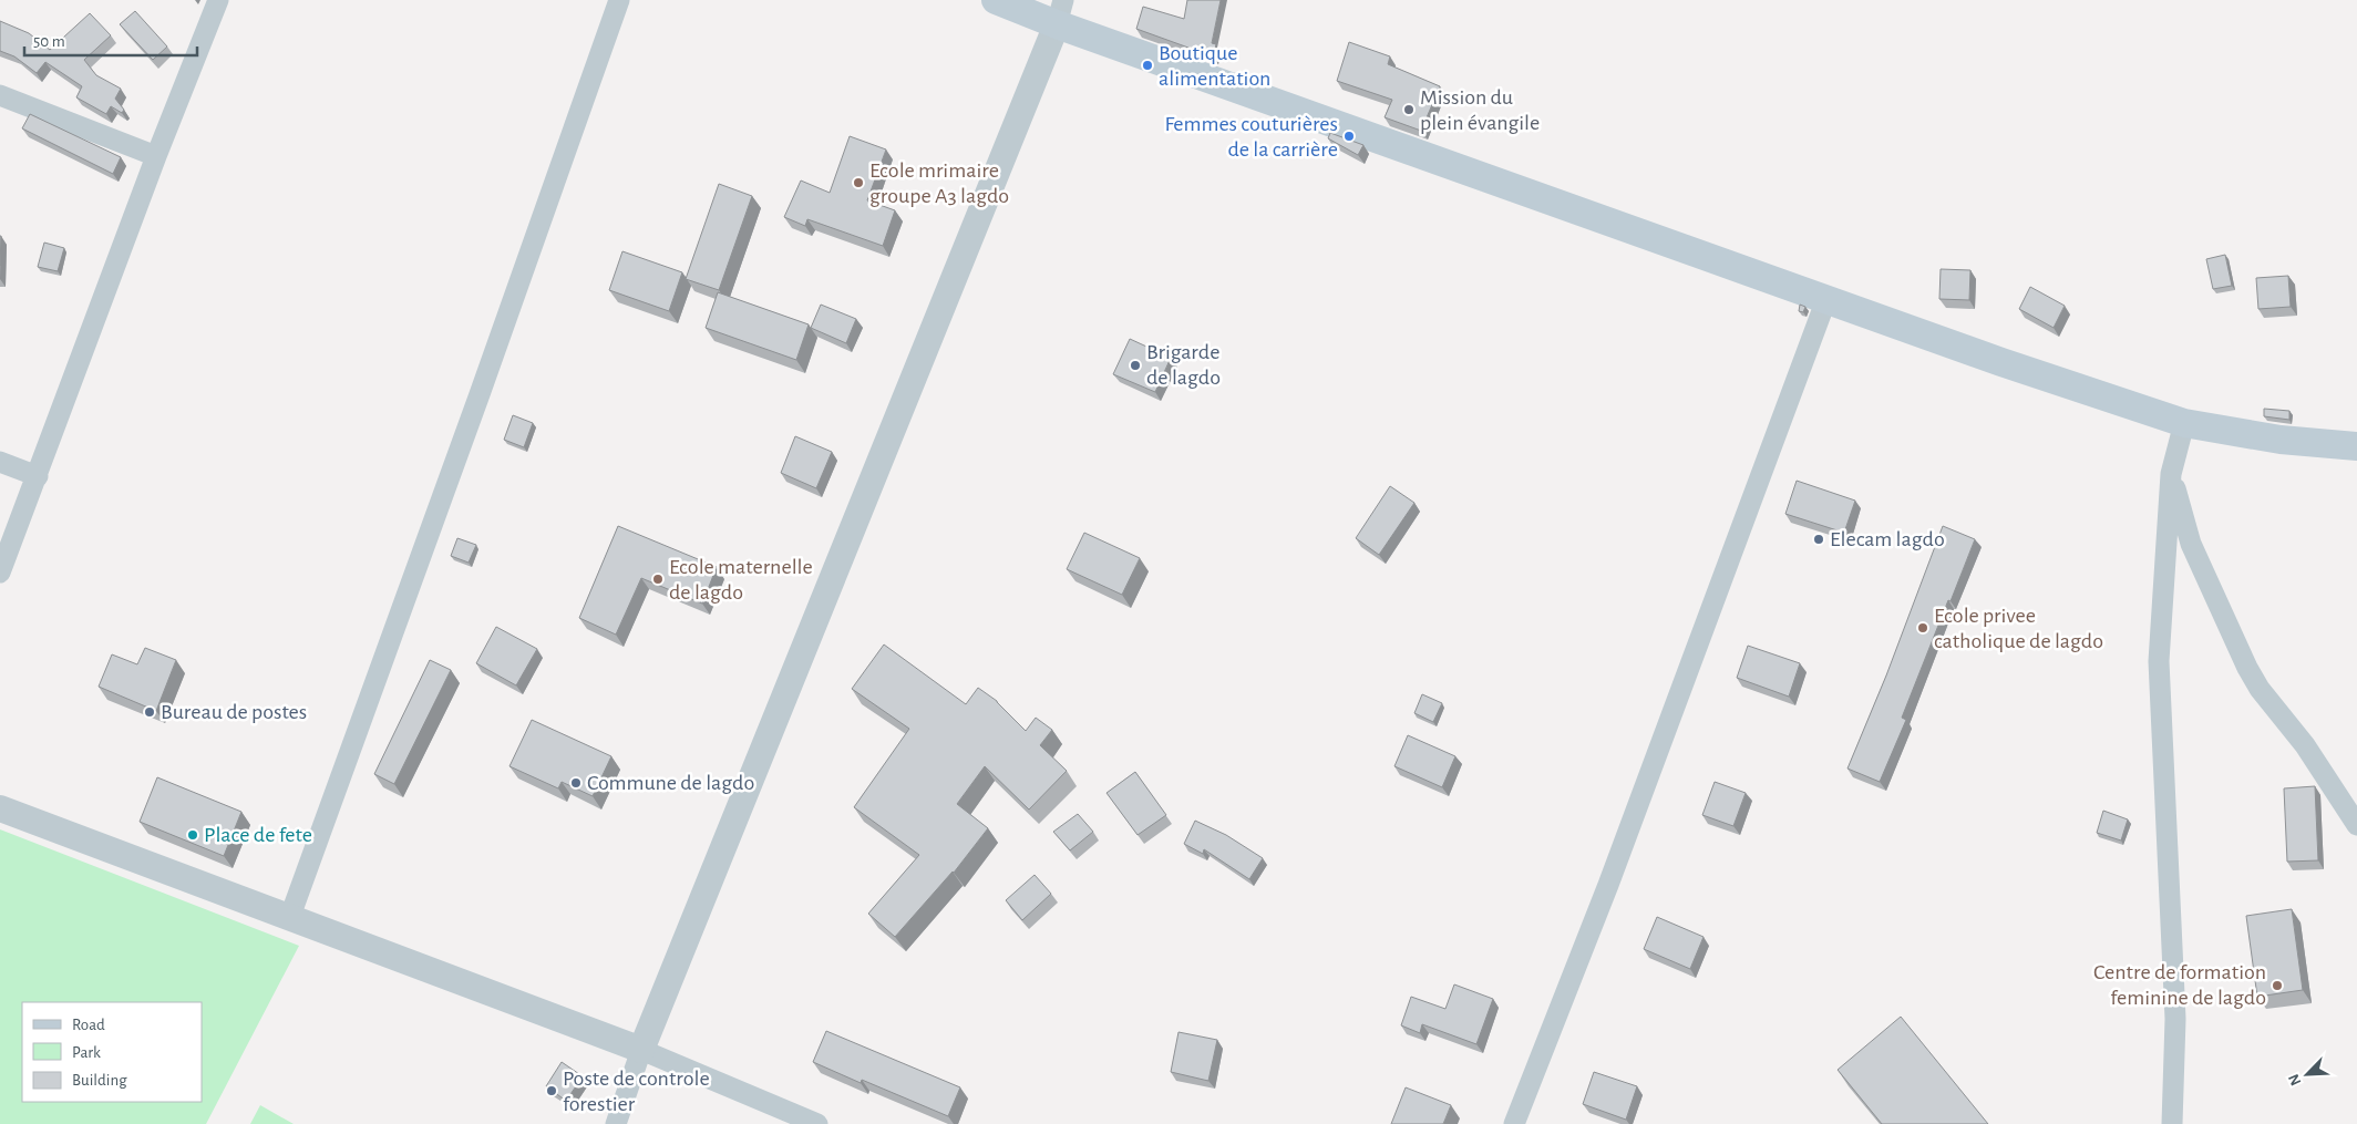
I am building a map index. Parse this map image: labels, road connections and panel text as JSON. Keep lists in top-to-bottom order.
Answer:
{
  "places": [
    "Boutique alimentation",
    "Mission du plein évangile",
    "Femmes couturières de la carrière",
    "Ecole mrimaire groupe A3 lagdo",
    "Brigarde de lagdo",
    "Elecam lagdo",
    "Ecole maternelle de lagdo",
    "Ecole privee catholique de lagdo",
    "Bureau de postes",
    "Commune de lagdo",
    "Place de fete",
    "Centre de formation feminine de lagdo",
    "Poste de controle forestier"
  ],
  "legend": ["Road", "Park", "Building"],
  "scale_bar": "50 m",
  "north": "bottom left"
}
